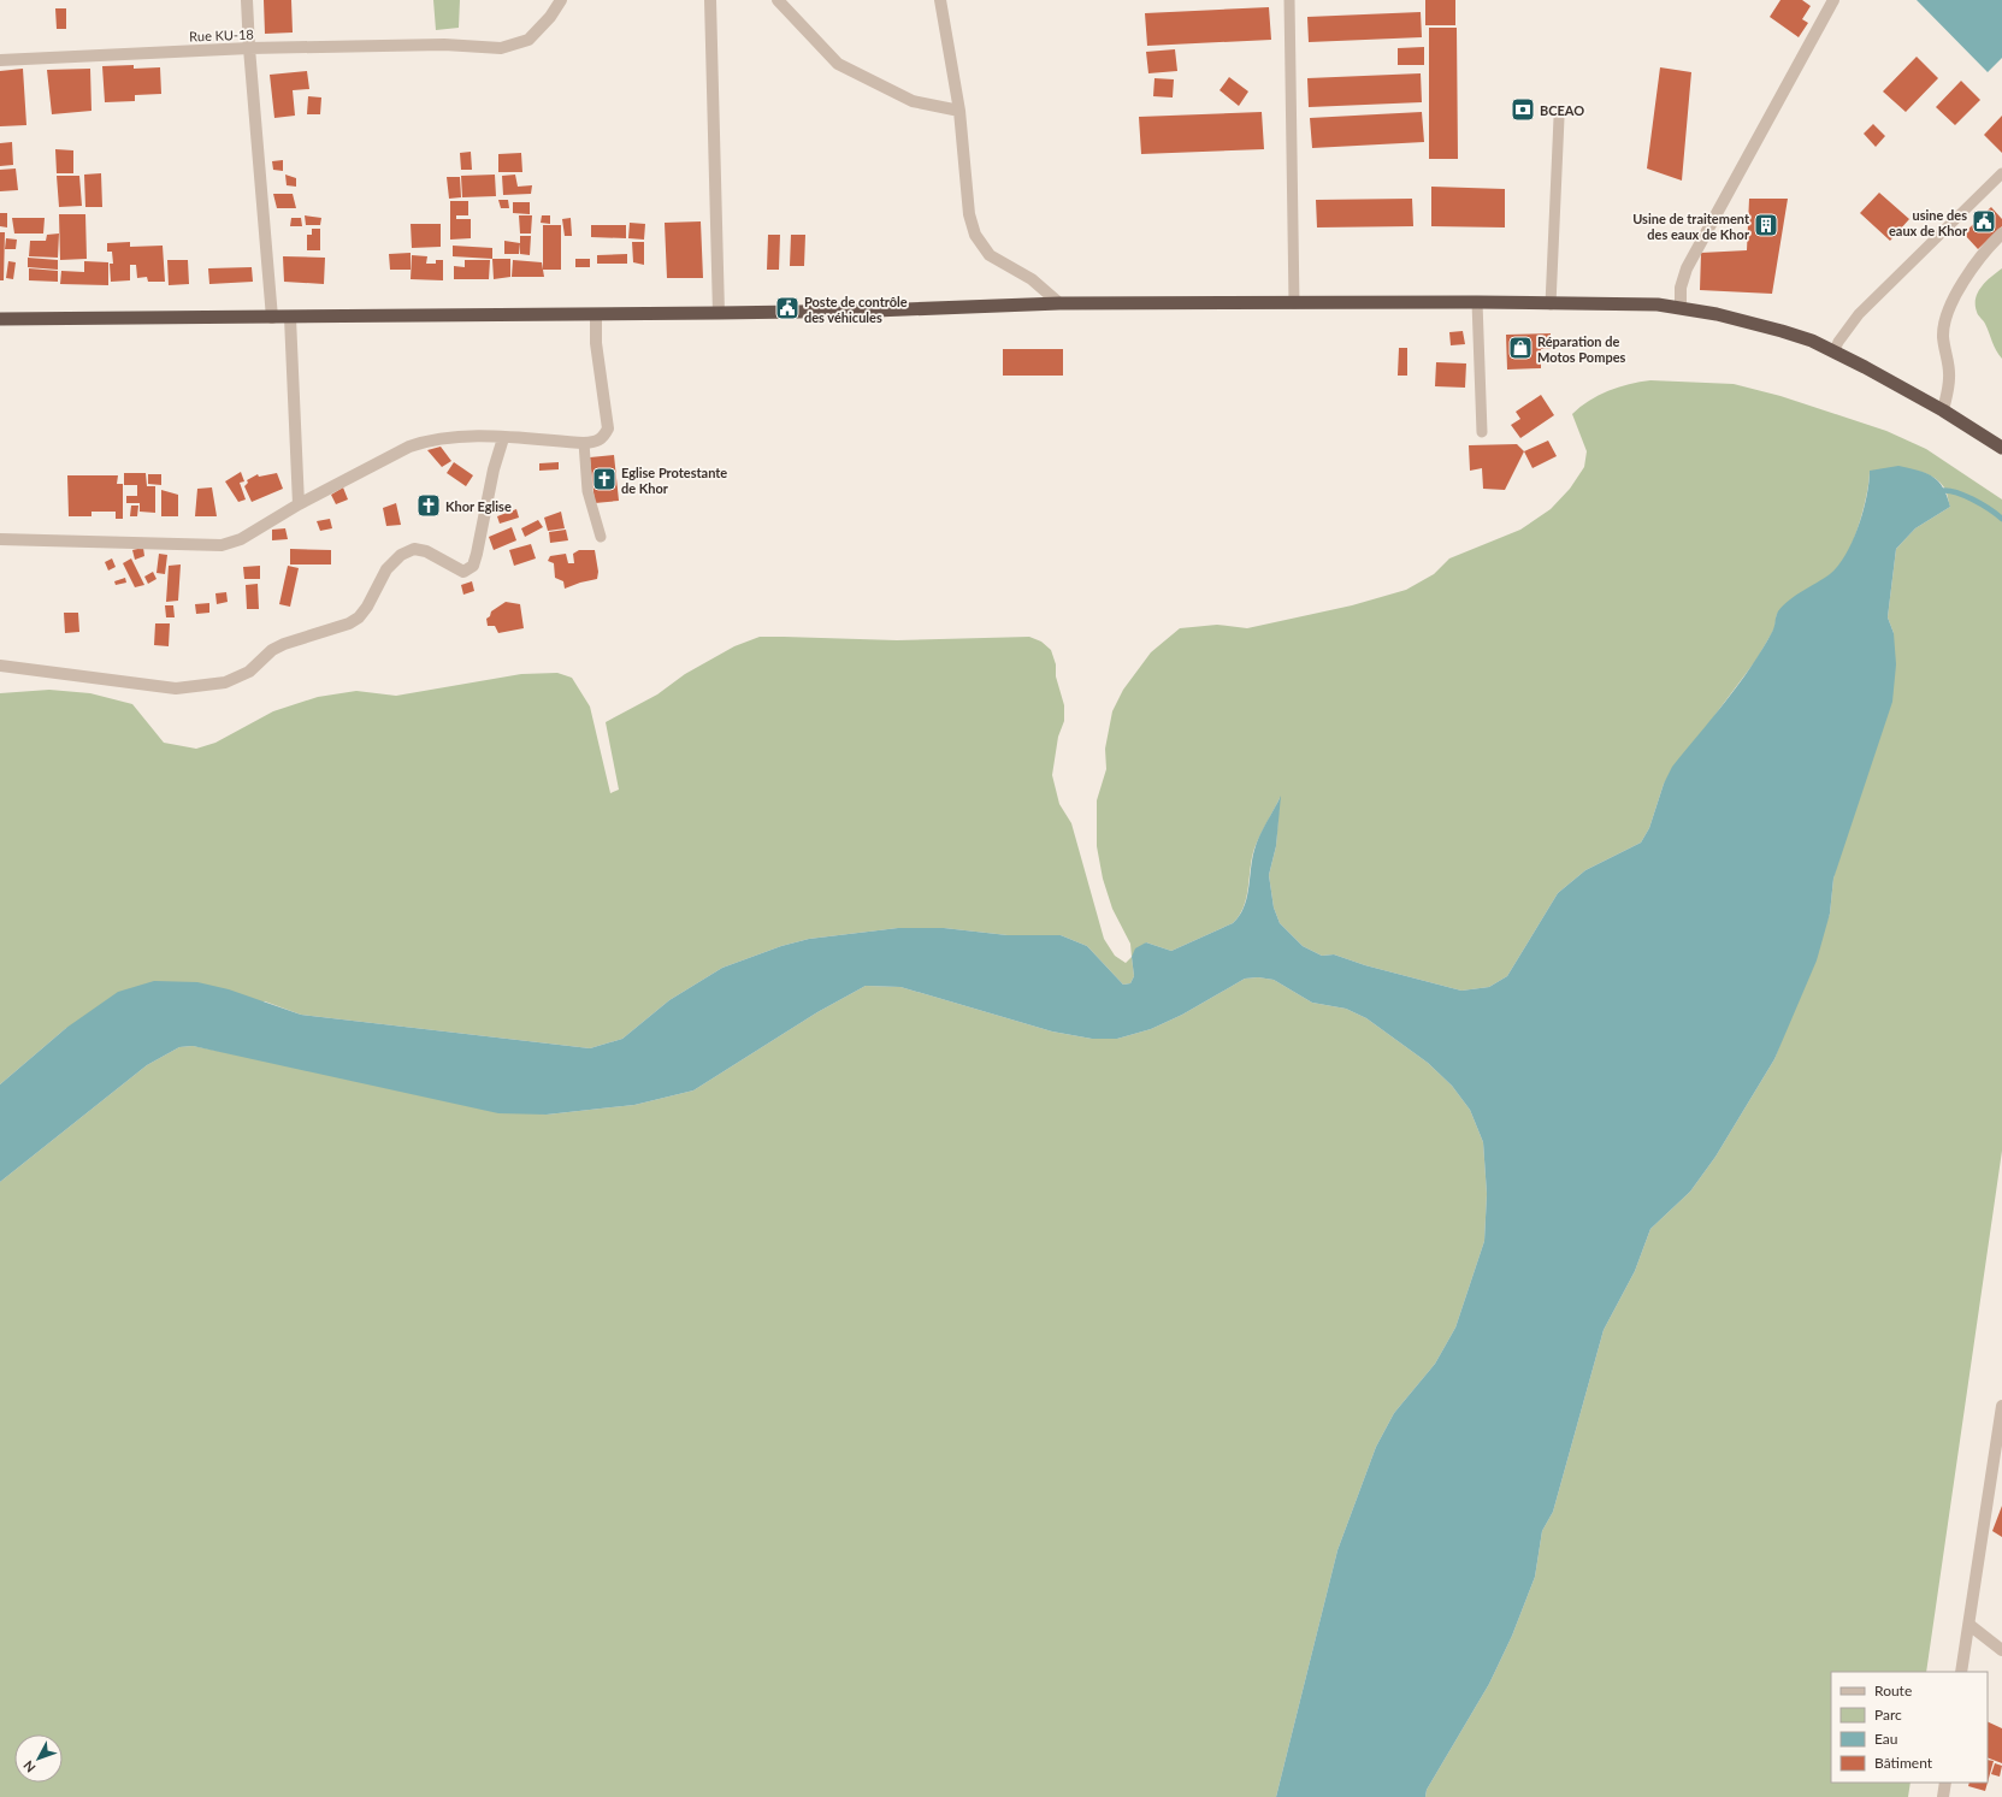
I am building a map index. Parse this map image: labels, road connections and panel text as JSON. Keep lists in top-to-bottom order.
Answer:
{
  "streets": {
    "street": ["Rue KU-18"]
  },
  "places": {
    "bank": ["BCEAO"],
    "public building": ["usine des eaux de Khor", "Poste de contrôle des véhicules"],
    "building": ["Usine de traitement des eaux de Khor"],
    "shop": ["Réparation de Motos Pompes"],
    "church": ["Eglise Protestante de Khor", "Khor Eglise"]
  },
  "legend": [
    "Route",
    "Parc",
    "Eau",
    "Bâtiment"
  ],
  "north": "bottom left"
}
